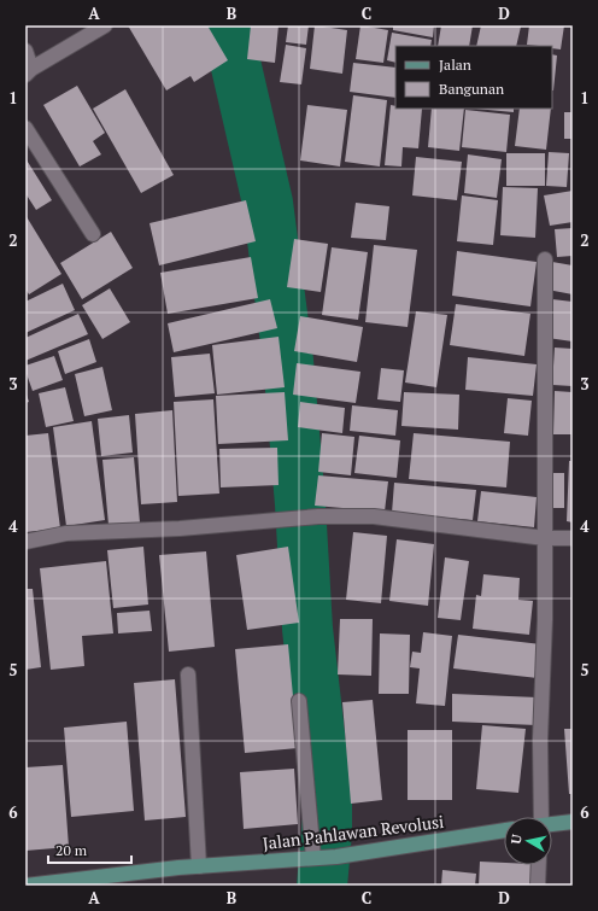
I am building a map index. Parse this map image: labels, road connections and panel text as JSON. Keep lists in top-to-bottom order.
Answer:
{
  "streets": {
    "street": ["Jalan Pahlawan Revolusi"]
  },
  "legend": ["Jalan", "Bangunan"],
  "scale_bar": "20 m",
  "north": "left",
  "grid": {
    "columns": [
      "A",
      "B",
      "C",
      "D"
    ],
    "rows": [
      "1",
      "2",
      "3",
      "4",
      "5",
      "6"
    ]
  }
}
